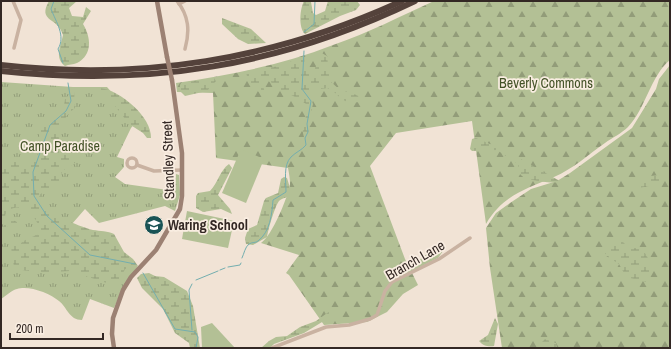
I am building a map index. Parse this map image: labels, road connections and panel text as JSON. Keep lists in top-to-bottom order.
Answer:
{
  "streets": {
    "street": ["Standley Street", "Branch Lane"]
  },
  "parks": ["Beverly Commons", "Camp Paradise"],
  "places": {
    "school or university": ["Waring School"]
  },
  "scale_bar": "200 m"
}
